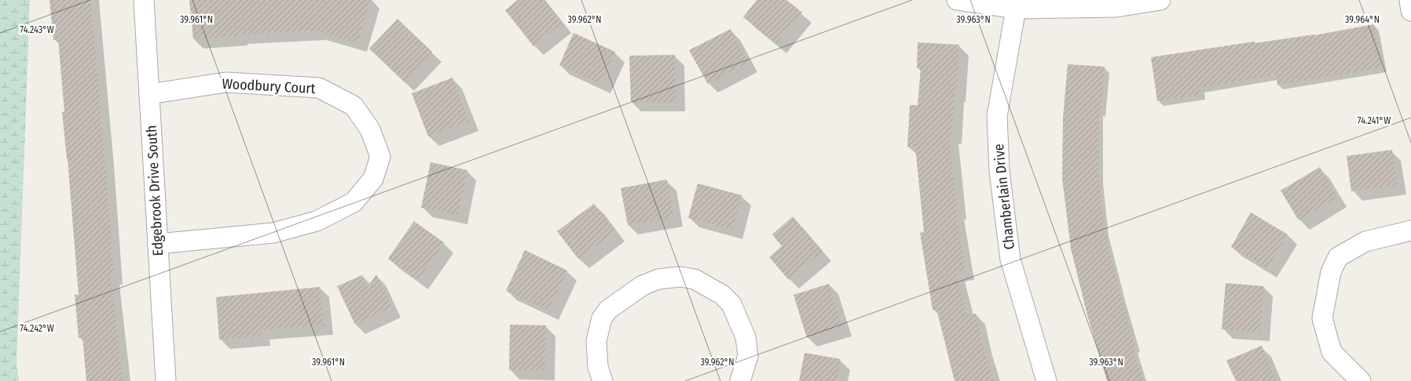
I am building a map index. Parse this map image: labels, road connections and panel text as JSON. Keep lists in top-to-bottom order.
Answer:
{
  "streets": {
    "street": ["Woodbury Court", "Edgebrook Drive South", "Chamberlain Drive"]
  },
  "crossings": [
    ["Woodbury Court", "Edgebrook Drive South"]
  ],
  "coordinates": [
    "39.961°N",
    "39.962°N",
    "39.964°N",
    "39.963°N",
    "74.243°W",
    "74.241°W",
    "74.242°W"
  ]
}
